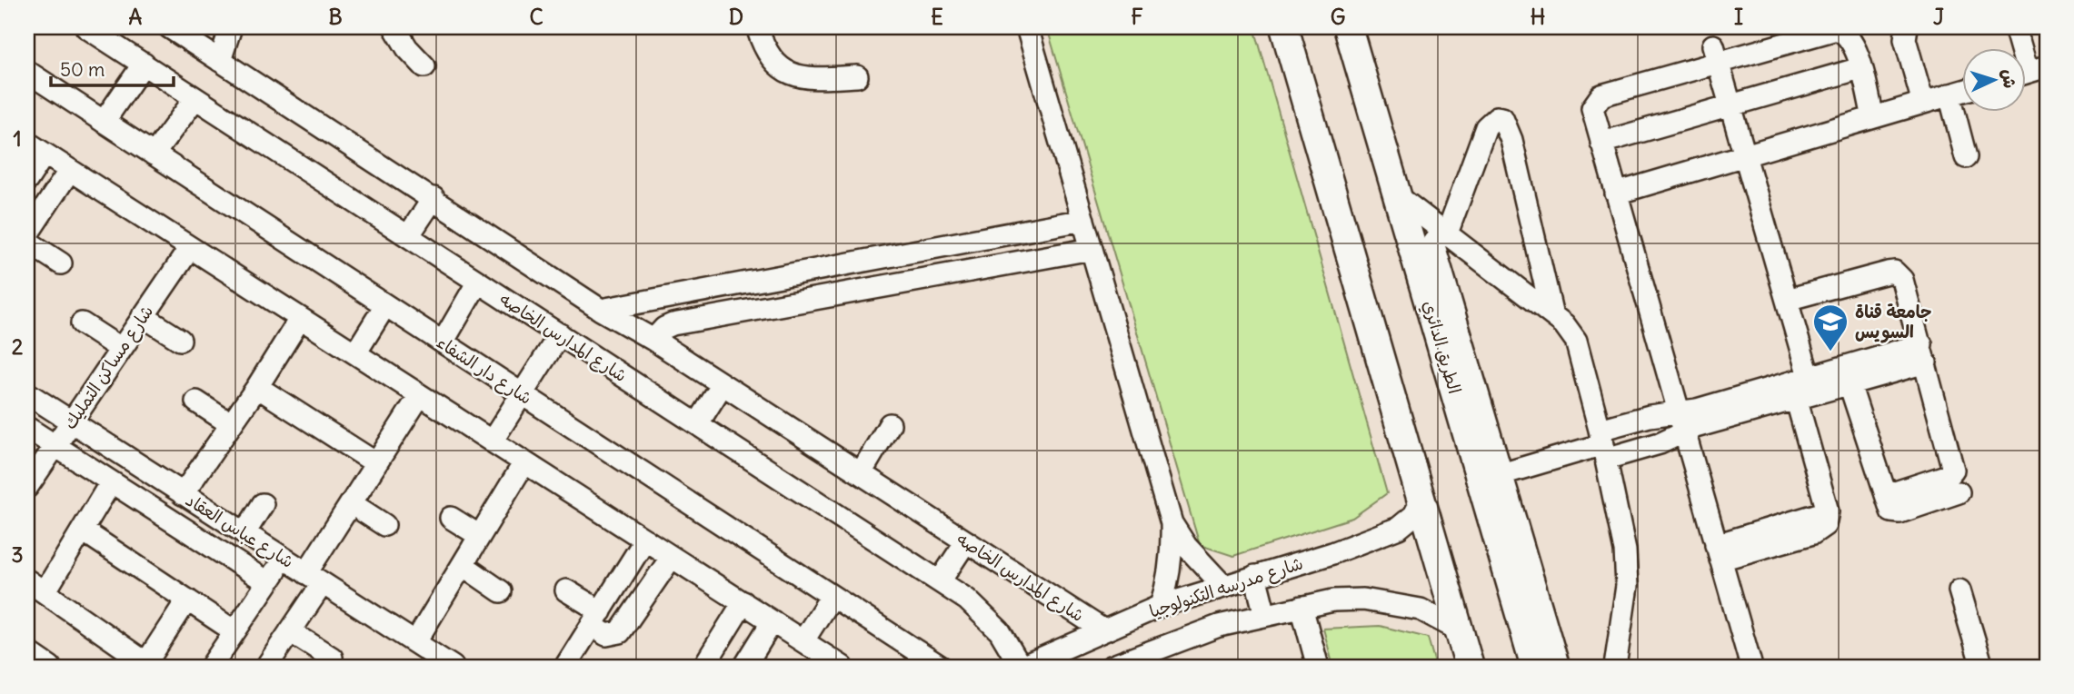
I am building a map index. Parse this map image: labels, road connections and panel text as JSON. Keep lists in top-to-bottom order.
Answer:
{
  "streets": {
    "main road": ["الطريق الدائري"],
    "street": [
      "شارع المدارس الخاصه",
      "شارع مساكن التمليك",
      "شارع دار الشفاء",
      "شارع عباس العقاد",
      "شارع مدرسه التكنولوجيا"
    ]
  },
  "crossings": [
    ["شارع المدارس الخاصه", "شارع مدرسه التكنولوجيا"],
    ["شارع مساكن التمليك", "شارع عباس العقاد"]
  ],
  "places": {
    "school or university": ["جامعة قناة السويس"]
  },
  "scale_bar": "50 m",
  "north": "right",
  "grid": {
    "columns": [
      "A",
      "B",
      "C",
      "D",
      "E",
      "F",
      "G",
      "H",
      "I",
      "J"
    ],
    "rows": ["1", "2", "3"]
  }
}
